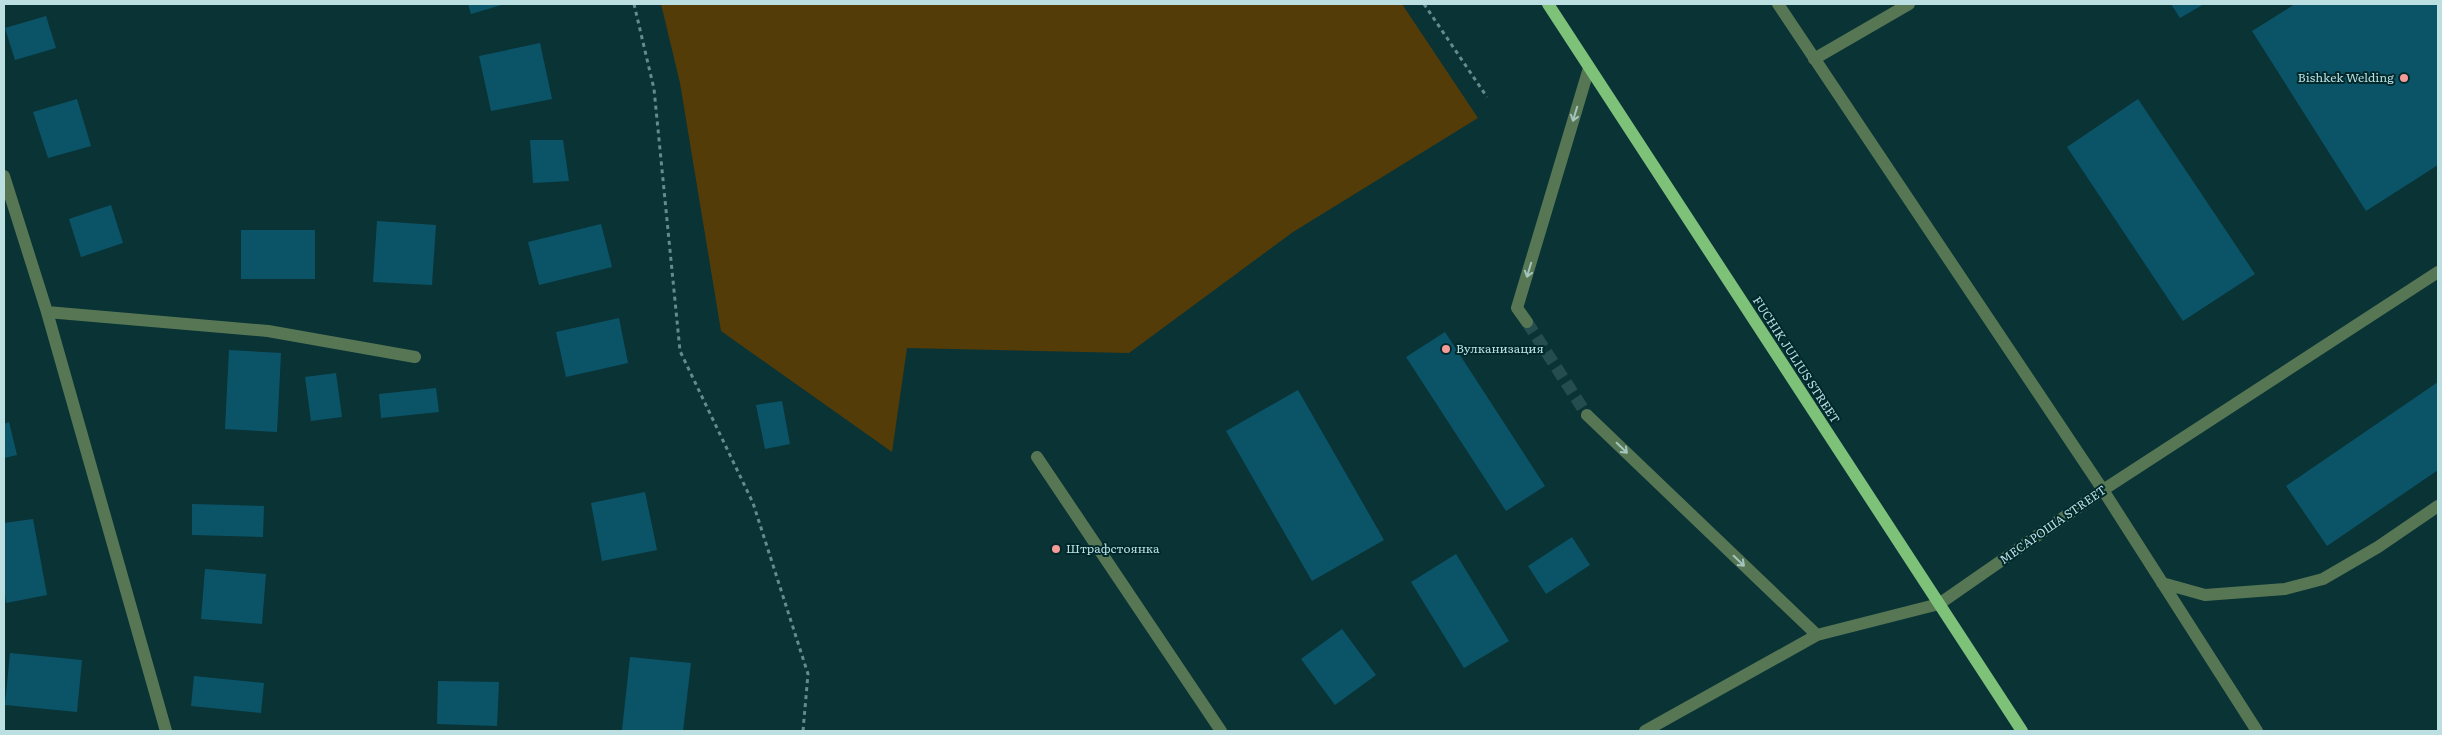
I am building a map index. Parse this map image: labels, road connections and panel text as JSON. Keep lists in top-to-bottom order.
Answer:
{
  "streets": {
    "main road": ["FUCHIK JULIUS STREET"],
    "street": ["МЕСАРОША STREET"]
  },
  "crossings": [
    ["FUCHIK JULIUS STREET", "МЕСАРОША STREET"]
  ],
  "places": ["Bishkek Welding", "Вулканизация", "Штрафстоянка"]
}
